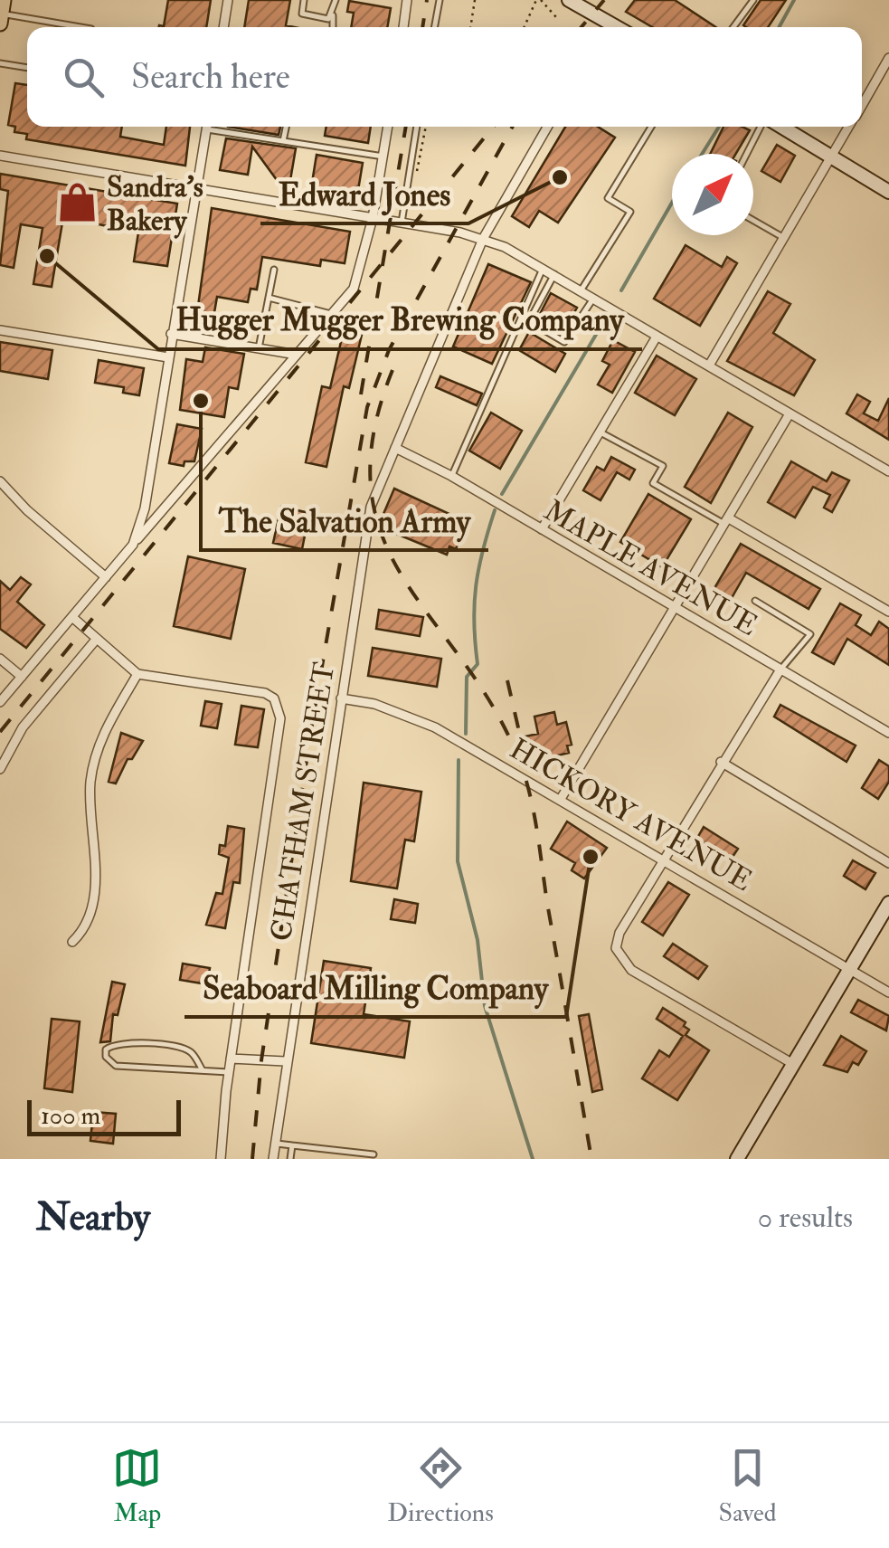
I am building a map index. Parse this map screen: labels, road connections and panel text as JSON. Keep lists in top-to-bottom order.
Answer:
{
  "streets": {
    "street": ["MAPLE AVENUE", "CHATHAM STREET", "HICKORY AVENUE"]
  },
  "crossings": [
    ["MAPLE AVENUE", "CHATHAM STREET"],
    ["CHATHAM STREET", "HICKORY AVENUE"]
  ],
  "places": {
    "other": [
      "Edward Jones",
      "Hugger Mugger Brewing Company",
      "The Salvation Army",
      "Seaboard Milling Company"
    ],
    "shop": ["Sandra's Bakery"]
  },
  "scale_bar": "100 m",
  "north": "top right",
  "page": {
    "search": "Search here",
    "scale": "100 m",
    "heading": ["Nearby", "0 results"],
    "nav": ["Map", "Directions", "Saved"]
  }
}
